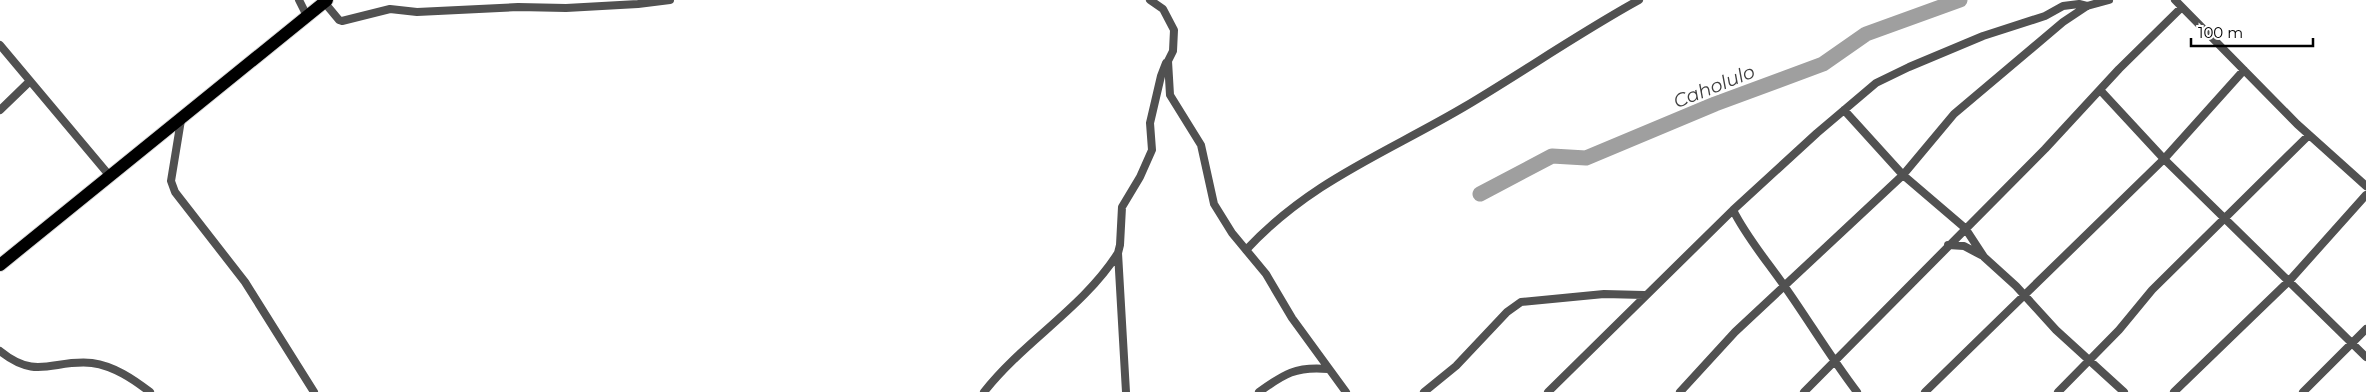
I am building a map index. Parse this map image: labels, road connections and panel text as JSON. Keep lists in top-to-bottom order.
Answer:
{
  "water": ["Caholulo"],
  "scale_bar": "100 m"
}
